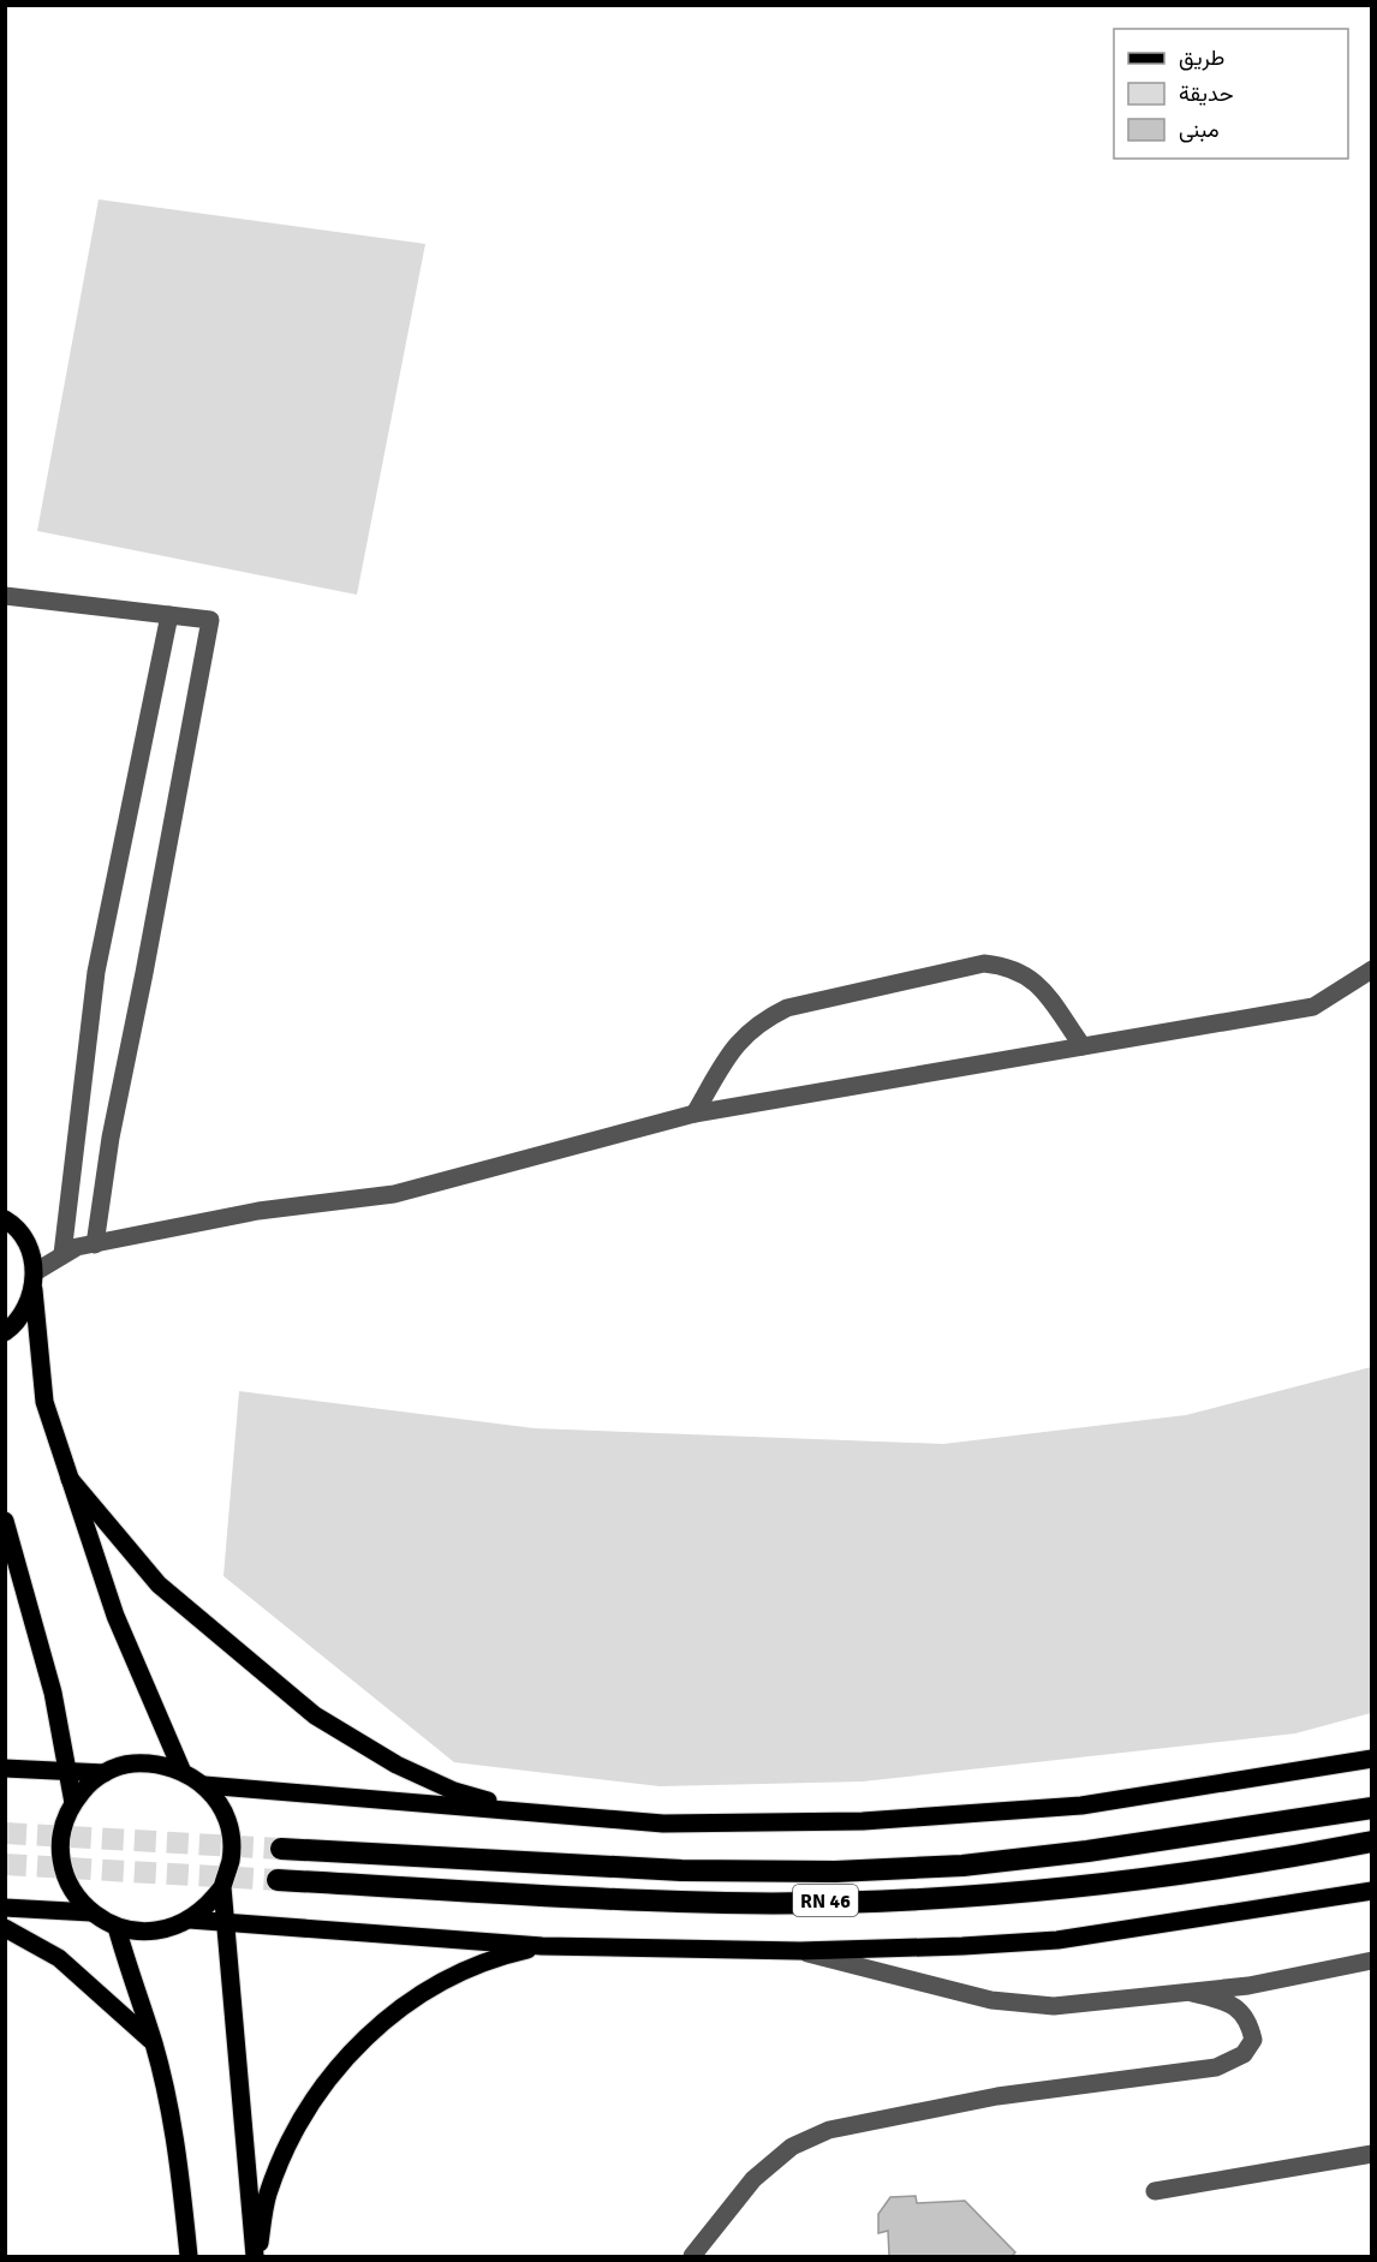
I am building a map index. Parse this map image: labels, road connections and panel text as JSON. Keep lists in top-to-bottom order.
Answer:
{
  "streets": {
    "highway": ["RN 46"]
  },
  "legend": ["طريق", "حديقة", "مبنى"]
}
